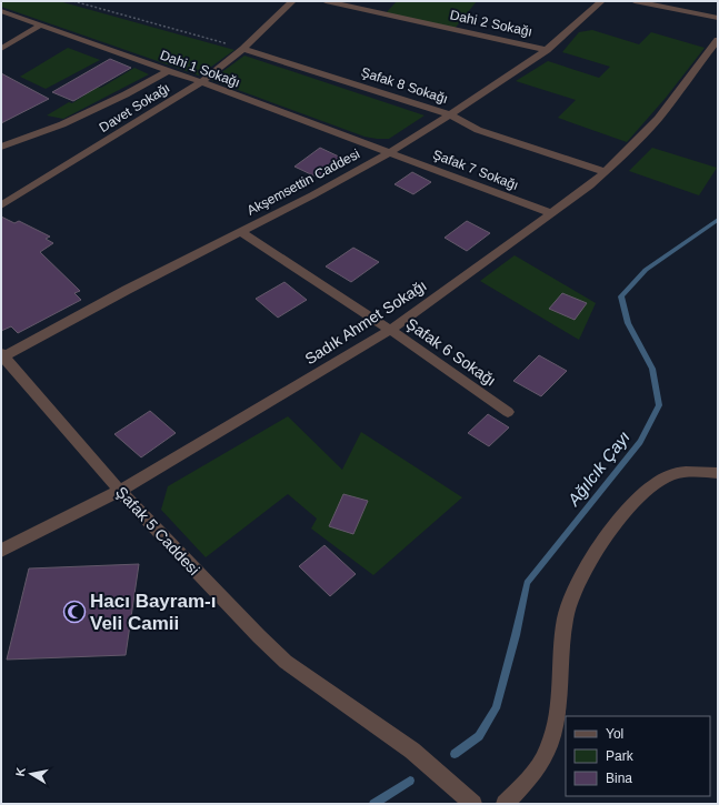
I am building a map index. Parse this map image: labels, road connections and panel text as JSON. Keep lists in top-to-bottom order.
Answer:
{
  "streets": {
    "street": [
      "Dahi 2 Sokağı",
      "Dahi 1 Sokağı",
      "Şafak 8 Sokağı",
      "Davet Sokağı",
      "Şafak 7 Sokağı",
      "Akşemsettin Caddesi",
      "Sadık Ahmet Sokağı",
      "Şafak 6 Sokağı",
      "Şafak 5 Caddesi"
    ]
  },
  "crossings": [
    ["Dahi 2 Sokağı", "Akşemsettin Caddesi"],
    ["Dahi 1 Sokağı", "Davet Sokağı"],
    ["Dahi 1 Sokağı", "Şafak 7 Sokağı"],
    ["Dahi 1 Sokağı", "Akşemsettin Caddesi"],
    ["Şafak 8 Sokağı", "Davet Sokağı"],
    ["Şafak 8 Sokağı", "Akşemsettin Caddesi"],
    ["Şafak 8 Sokağı", "Sadık Ahmet Sokağı"],
    ["Şafak 7 Sokağı", "Akşemsettin Caddesi"],
    ["Şafak 7 Sokağı", "Sadık Ahmet Sokağı"],
    ["Akşemsettin Caddesi", "Şafak 6 Sokağı"],
    ["Akşemsettin Caddesi", "Şafak 5 Caddesi"],
    ["Sadık Ahmet Sokağı", "Şafak 6 Sokağı"],
    ["Sadık Ahmet Sokağı", "Şafak 5 Caddesi"]
  ],
  "water": ["Ağılcık Çayı"],
  "places": {
    "mosque": ["Hacı Bayram-ı Veli Camii"]
  },
  "legend": ["Yol", "Park", "Bina"],
  "north": "left"
}
